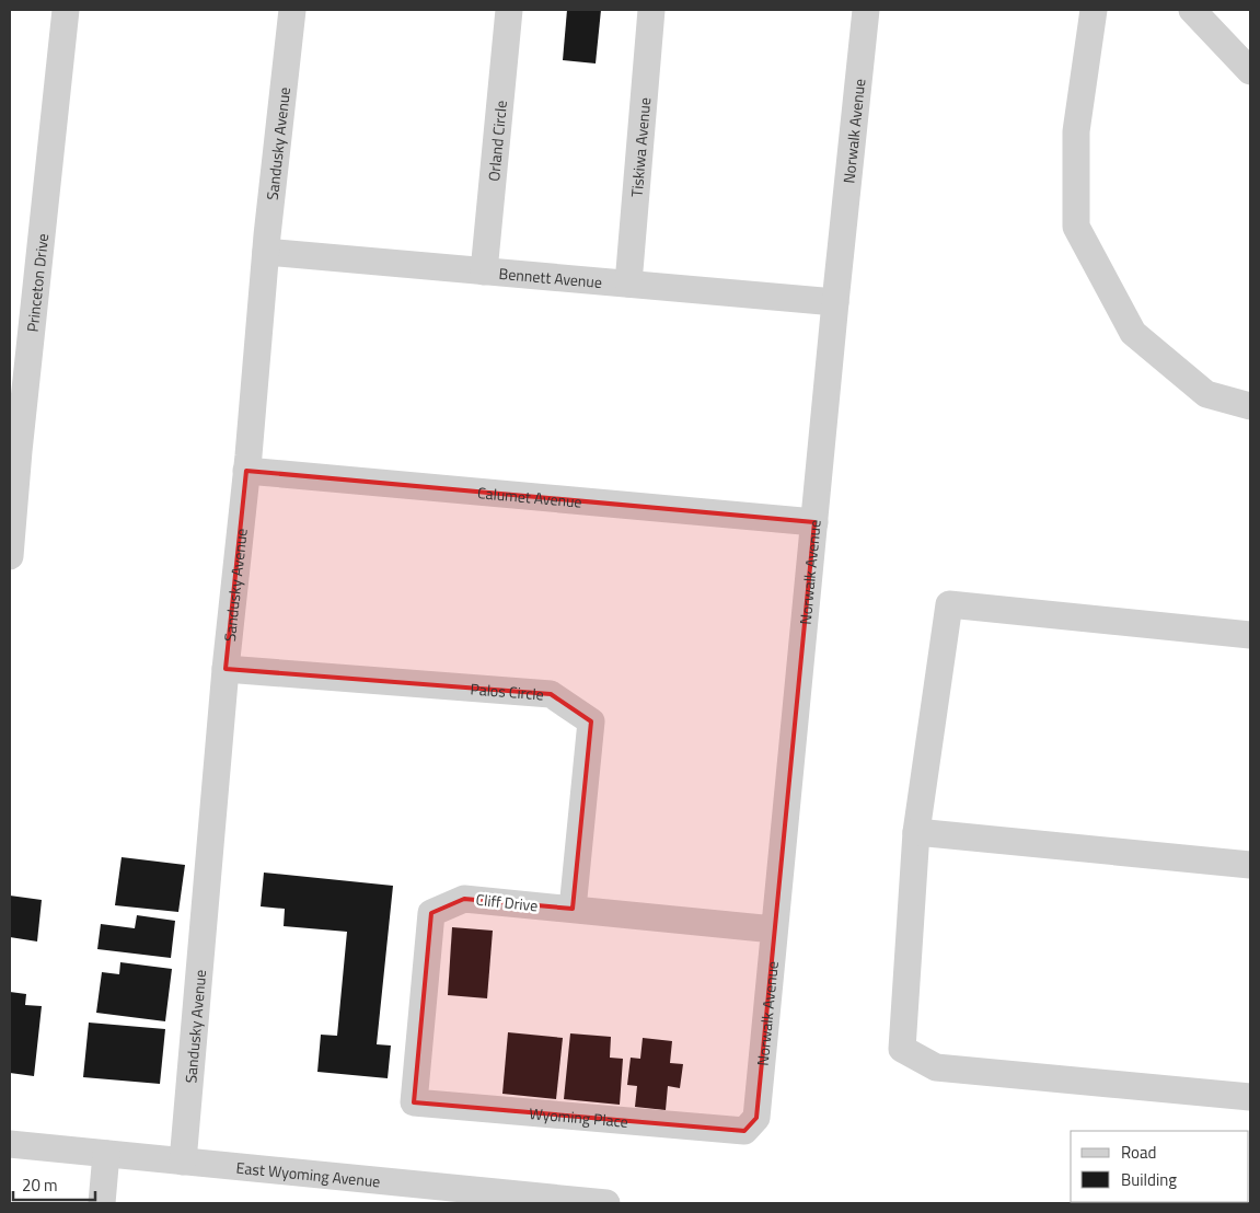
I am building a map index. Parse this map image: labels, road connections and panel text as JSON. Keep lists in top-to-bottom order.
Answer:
{
  "streets": {
    "street": [
      "Norwalk Avenue",
      "Orland Circle",
      "Sandusky Avenue",
      "Tiskiwa Avenue",
      "Bennett Avenue",
      "Princeton Drive",
      "Calumet Avenue",
      "Palos Circle",
      "Cliff Drive",
      "Wyoming Place",
      "East Wyoming Avenue"
    ]
  },
  "crossings": [
    ["Norwalk Avenue", "Bennett Avenue"],
    ["Norwalk Avenue", "Calumet Avenue"],
    ["Norwalk Avenue", "Cliff Drive"],
    ["Norwalk Avenue", "Wyoming Place"],
    ["Orland Circle", "Bennett Avenue"],
    ["Sandusky Avenue", "Bennett Avenue"],
    ["Sandusky Avenue", "Calumet Avenue"],
    ["Sandusky Avenue", "Palos Circle"],
    ["Sandusky Avenue", "East Wyoming Avenue"],
    ["Tiskiwa Avenue", "Bennett Avenue"],
    ["Palos Circle", "Cliff Drive"],
    ["Cliff Drive", "Wyoming Place"]
  ],
  "legend": ["Road", "Building"],
  "scale_bar": "20 m"
}
